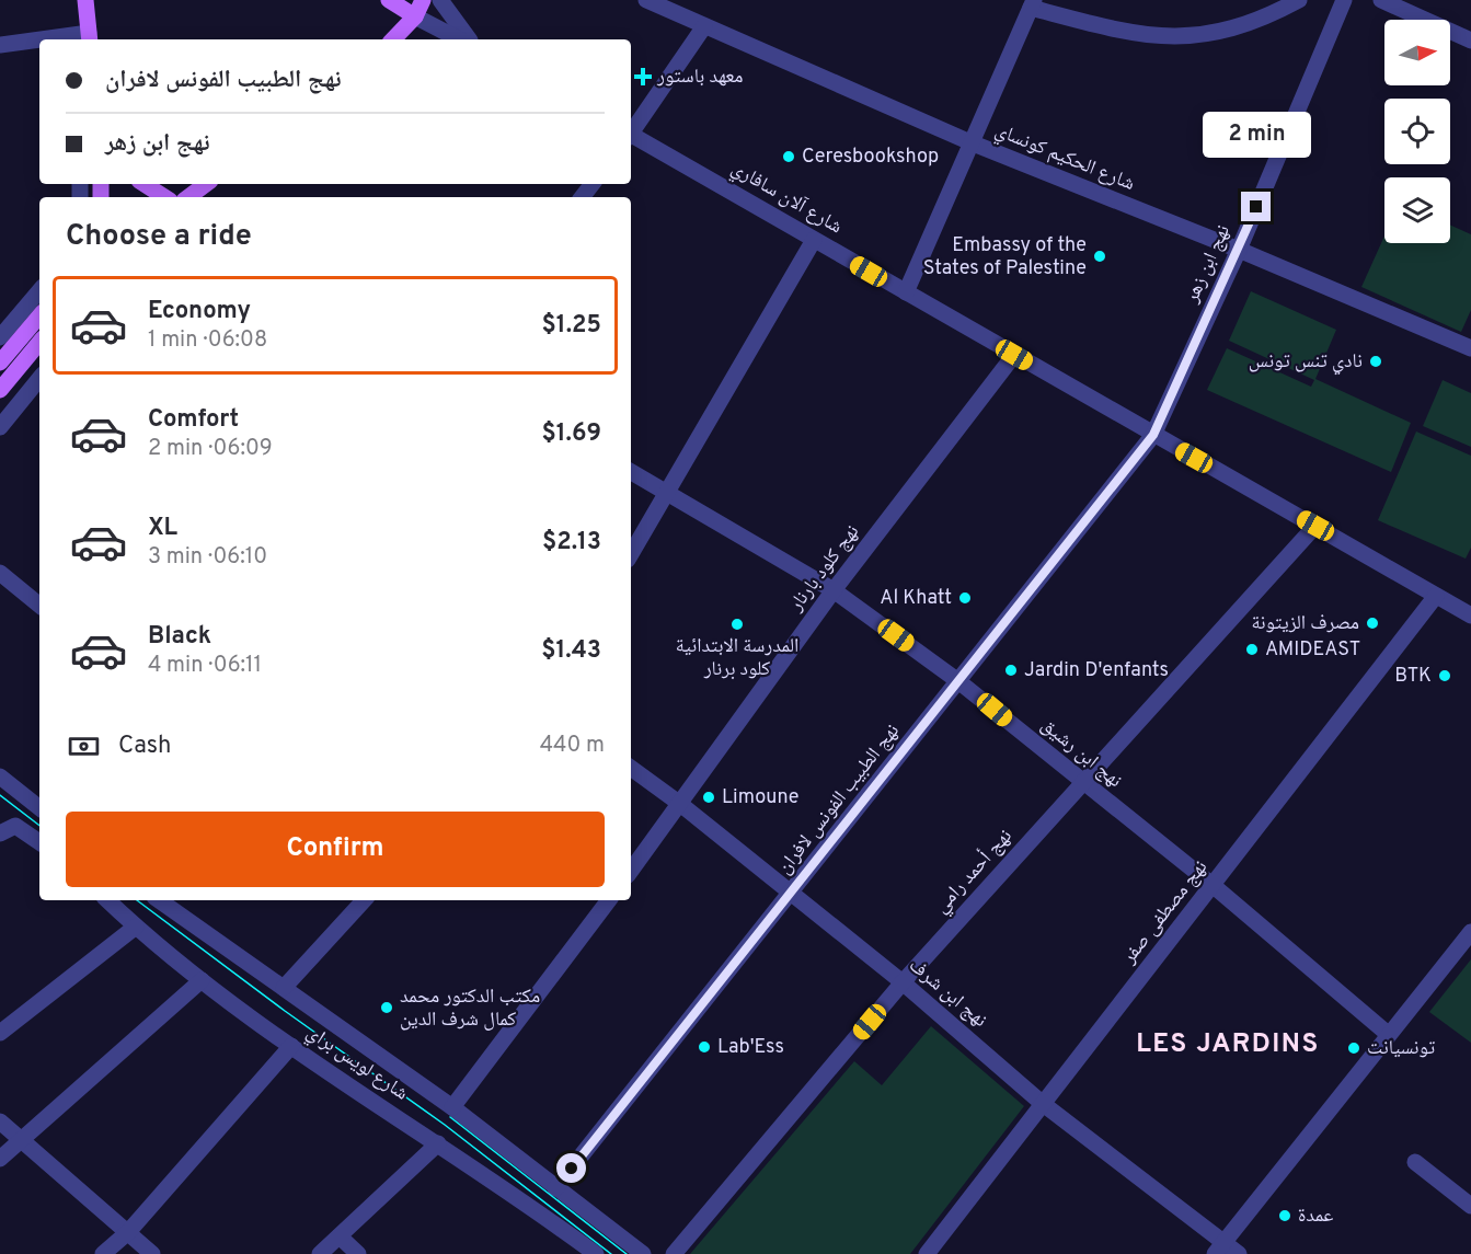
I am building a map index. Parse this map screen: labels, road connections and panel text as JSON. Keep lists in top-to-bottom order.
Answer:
{
  "streets": {
    "street": [
      "شارع الحكيم كونساي",
      "شارع آلان سافاري",
      "نهج ابن زهر",
      "نهج كلود بارنار",
      "نهج ابن رشيق",
      "نهج الطبيب الفونس لافران",
      "نهج أحمد رامي",
      "نهج مصطفى صفر",
      "نهج ابن شرف",
      "شارع لويس براي"
    ]
  },
  "crossings": [
    ["شارع الحكيم كونساي", "نهج ابن زهر"],
    ["شارع آلان سافاري", "نهج ابن زهر"],
    ["شارع آلان سافاري", "نهج كلود بارنار"],
    ["شارع آلان سافاري", "نهج الطبيب الفونس لافران"],
    ["شارع آلان سافاري", "نهج أحمد رامي"],
    ["شارع آلان سافاري", "نهج مصطفى صفر"],
    ["نهج ابن زهر", "نهج الطبيب الفونس لافران"],
    ["نهج كلود بارنار", "نهج ابن رشيق"],
    ["نهج كلود بارنار", "نهج ابن شرف"],
    ["نهج ابن رشيق", "نهج الطبيب الفونس لافران"],
    ["نهج ابن رشيق", "نهج أحمد رامي"],
    ["نهج ابن رشيق", "نهج مصطفى صفر"],
    ["نهج الطبيب الفونس لافران", "نهج ابن شرف"],
    ["نهج الطبيب الفونس لافران", "شارع لويس براي"],
    ["نهج أحمد رامي", "نهج ابن شرف"],
    ["نهج مصطفى صفر", "نهج ابن شرف"]
  ],
  "districts": ["LES JARDINS"],
  "places": {
    "health": ["معهد باستور"],
    "other": [
      "Ceresbookshop",
      "Embassy of the States of Palestine",
      "نادي تنس تونس",
      "Al Khatt",
      "مصرف الزيتونة",
      "المدرسة الابتدائية كلود برنار",
      "AMIDEAST",
      "Jardin D'enfants",
      "BTK",
      "Limoune",
      "مكتب الدكتور محمد كمال شرف الدين",
      "Lab'Ess",
      "تونسيانت",
      "عمدة"
    ]
  },
  "north": "right",
  "page": {
    "banner": ["نهج الطبيب الفونس لافران", "نهج ابن زهر"],
    "bubble": "2 min",
    "heading": "Choose a ride",
    "list": [
      {
        "name": "Economy",
        "note": "1 min · 06:08",
        "value": "$1.25"
      },
      {
        "name": "Comfort",
        "note": "2 min · 06:09",
        "value": "$1.69"
      },
      {
        "name": "XL",
        "note": "3 min · 06:10",
        "value": "$2.13"
      },
      {
        "name": "Black",
        "note": "4 min · 06:11",
        "value": "$1.43"
      }
    ],
    "pay": ["Cash", "440 m"],
    "buttons": "Confirm"
  }
}
